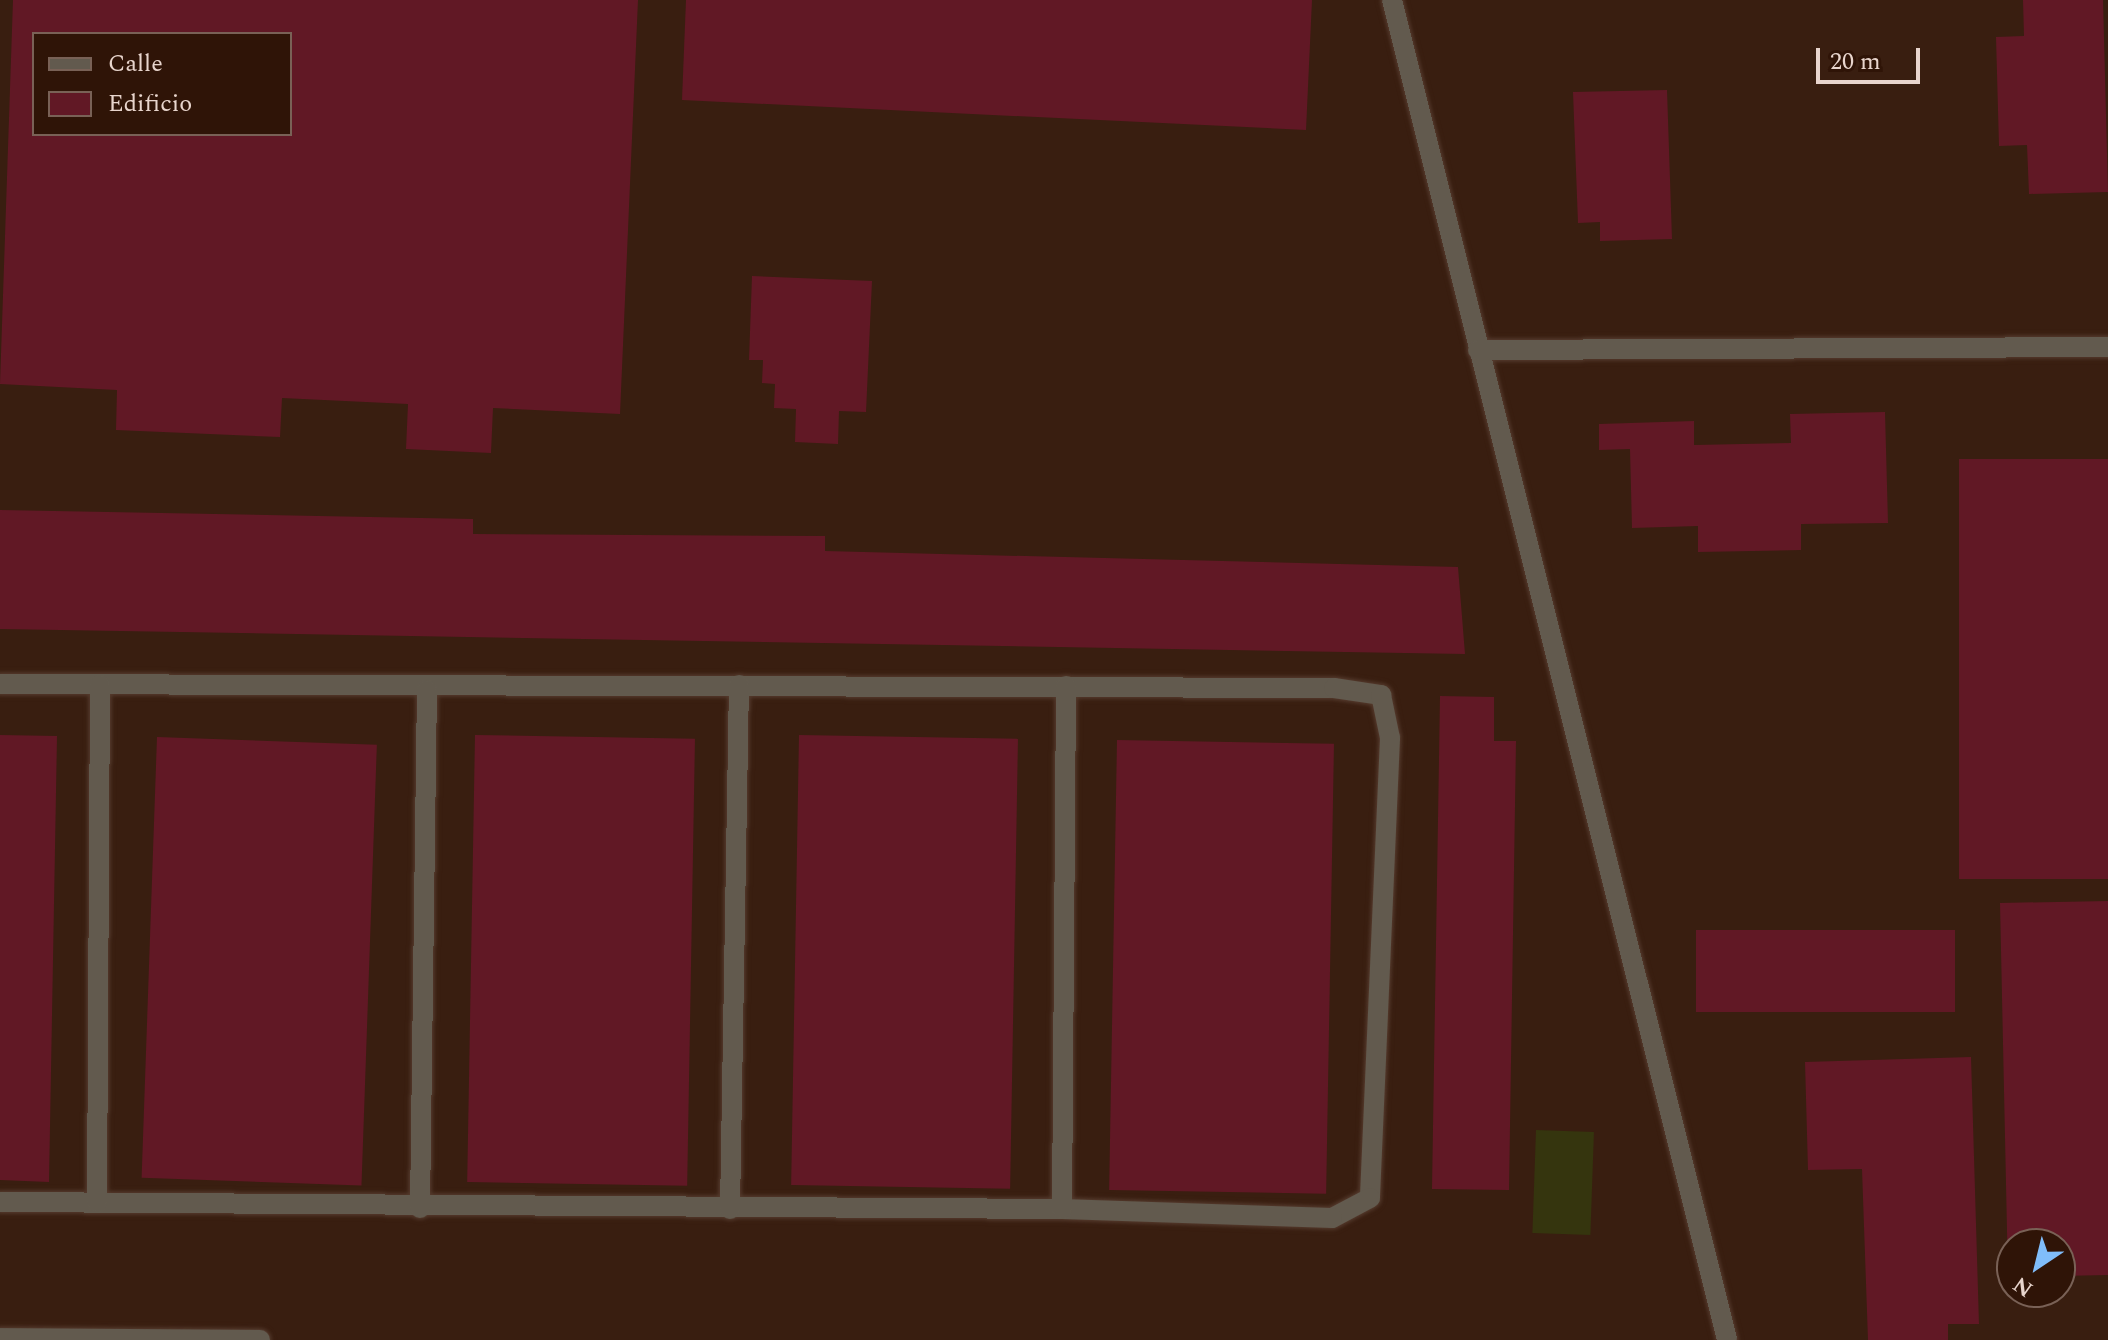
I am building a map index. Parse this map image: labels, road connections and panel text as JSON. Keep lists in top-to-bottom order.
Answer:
{
  "legend": ["Calle", "Edificio"],
  "scale_bar": "20 m",
  "north": "bottom left"
}
